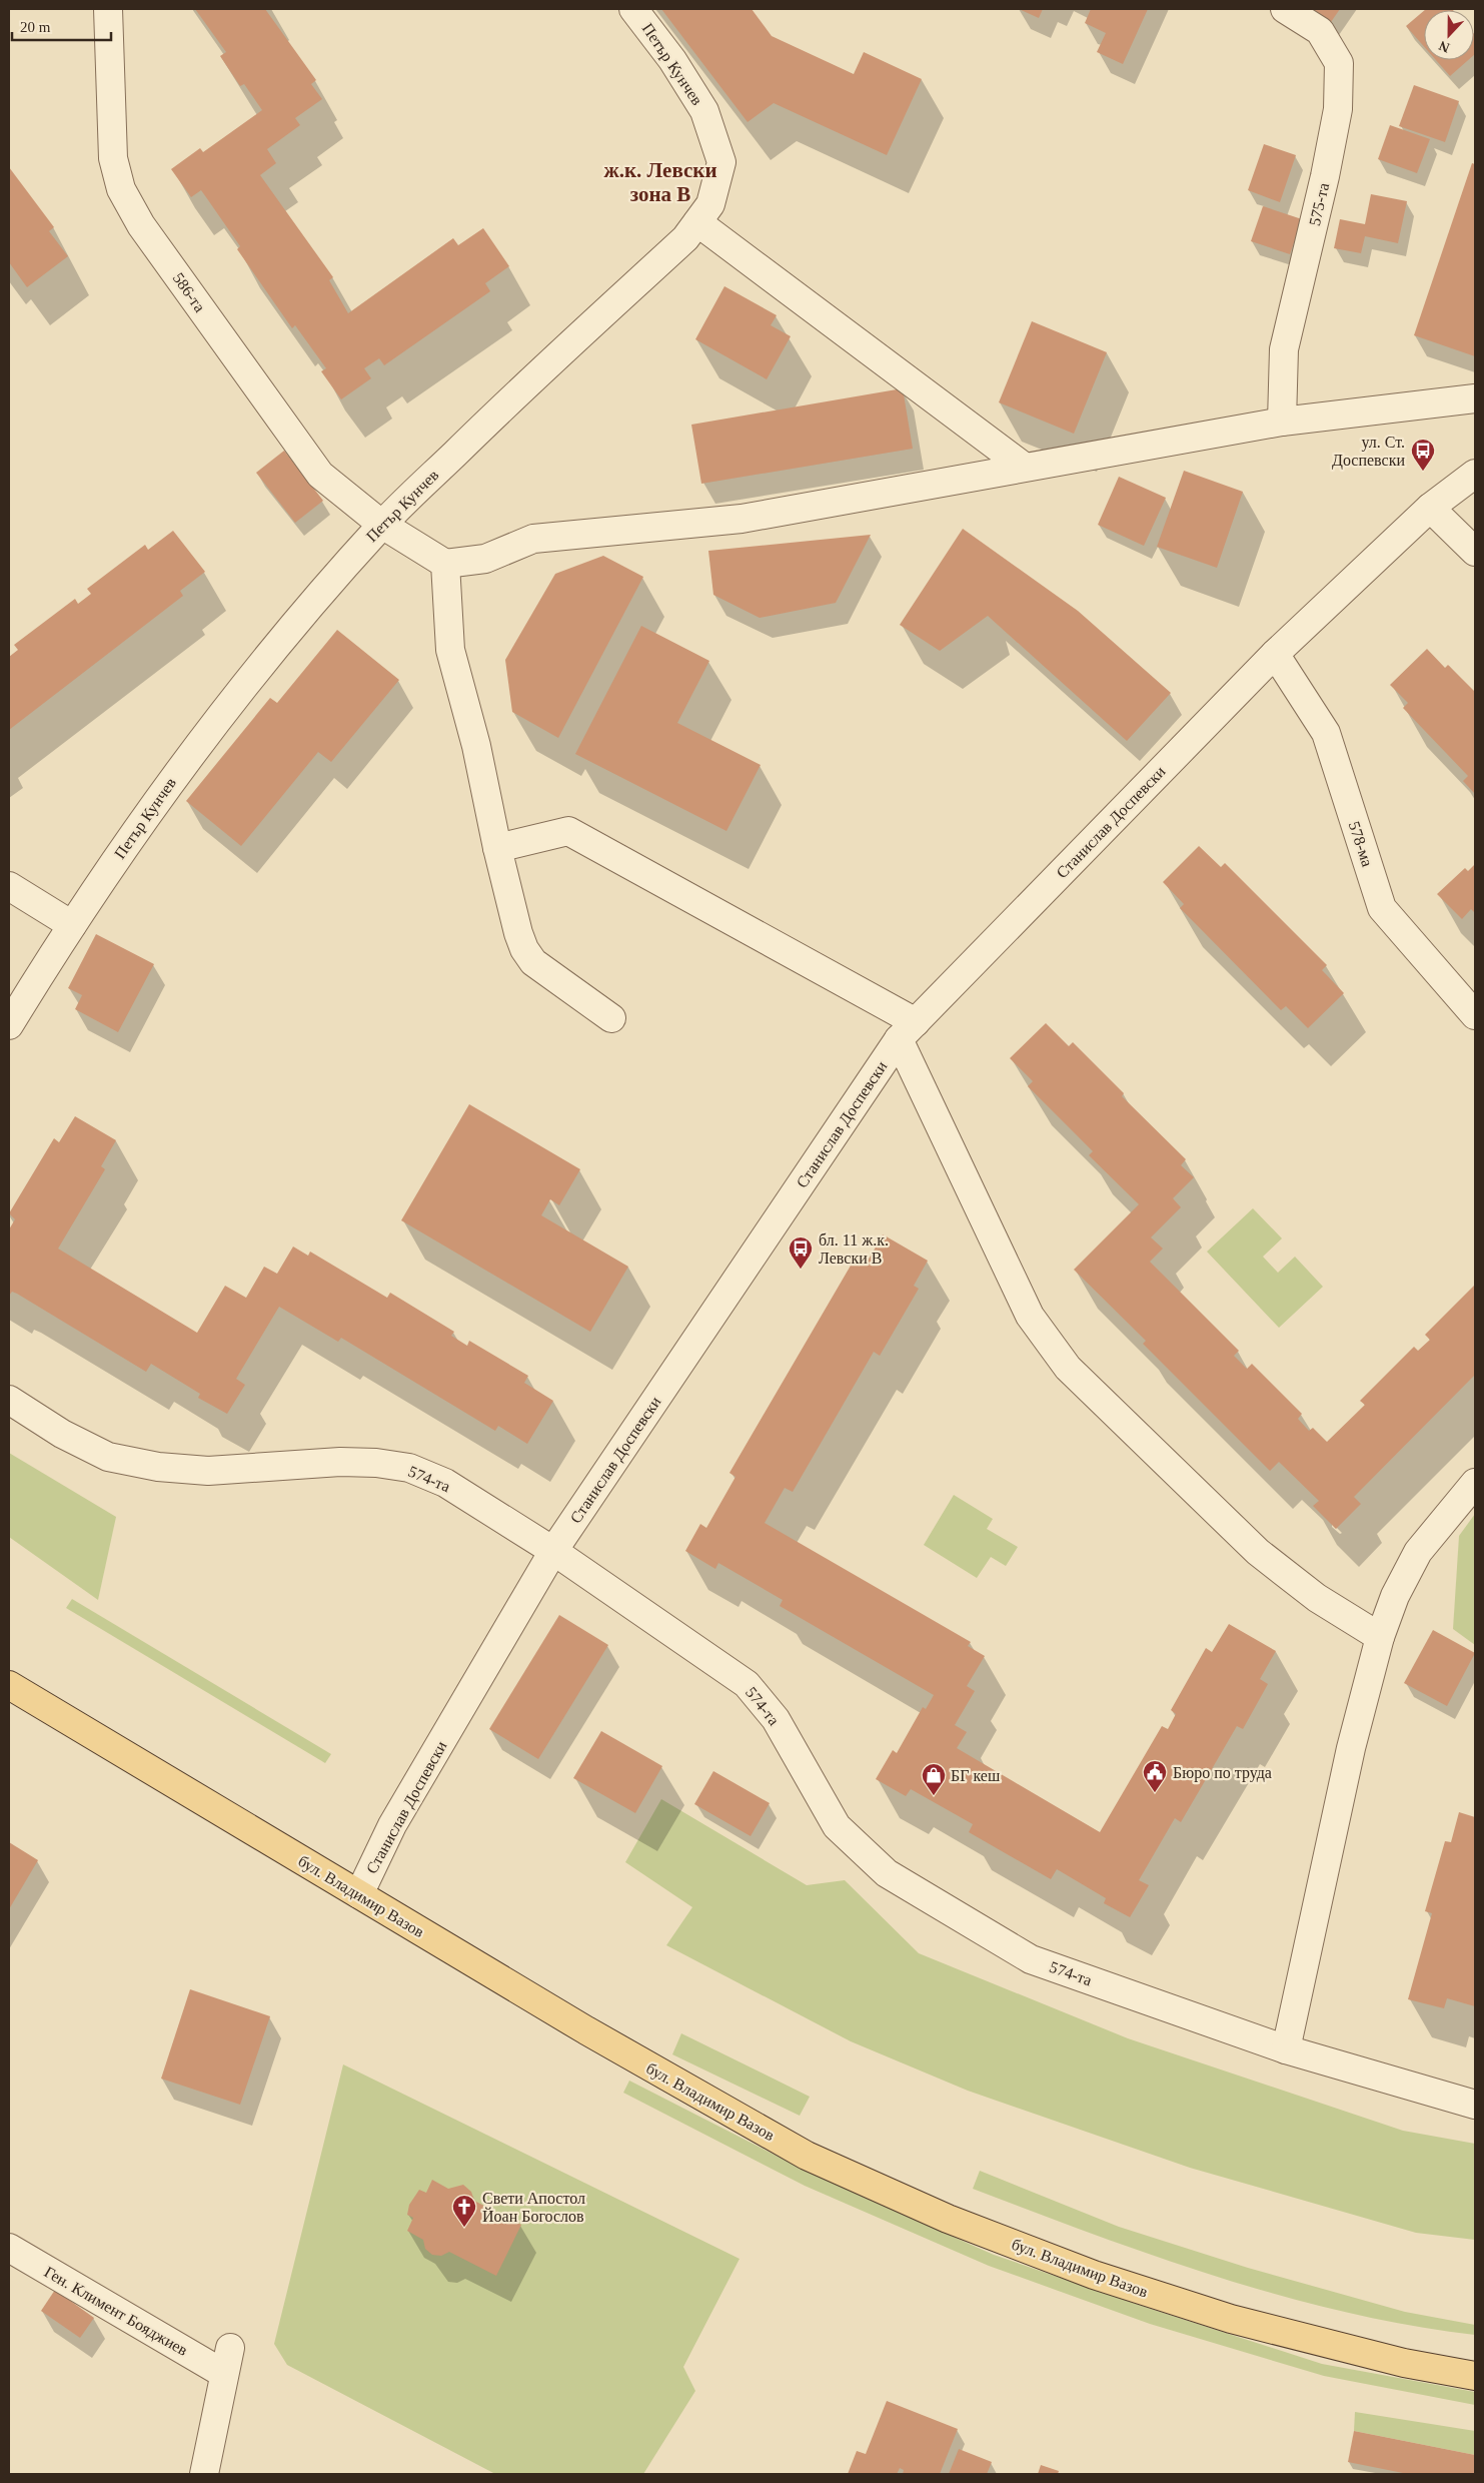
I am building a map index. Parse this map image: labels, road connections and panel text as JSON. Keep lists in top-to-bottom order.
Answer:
{
  "streets": {
    "main road": ["бул. Владимир Вазов"],
    "street": [
      "Петър Кунчев",
      "575-та",
      "586-та",
      "Станислав Доспевски",
      "578-ма",
      "574-та",
      "Ген. Климент Бояджиев"
    ]
  },
  "crossings": [
    ["Петър Кунчев", "586-та"],
    ["Станислав Доспевски", "578-ма"],
    ["Станислав Доспевски", "574-та"],
    ["Станислав Доспевски", "бул. Владимир Вазов"]
  ],
  "districts": ["ж.к. Левски зона В"],
  "places": {
    "bus stop": ["ул. Ст. Доспевски", "бл. 11 ж.к. Левски В"],
    "public building": ["Бюро по труда"],
    "shop": ["БГ кеш"],
    "church": ["Свети Апостол Йоан Богослов"]
  },
  "scale_bar": "20 m",
  "north": "bottom"
}
